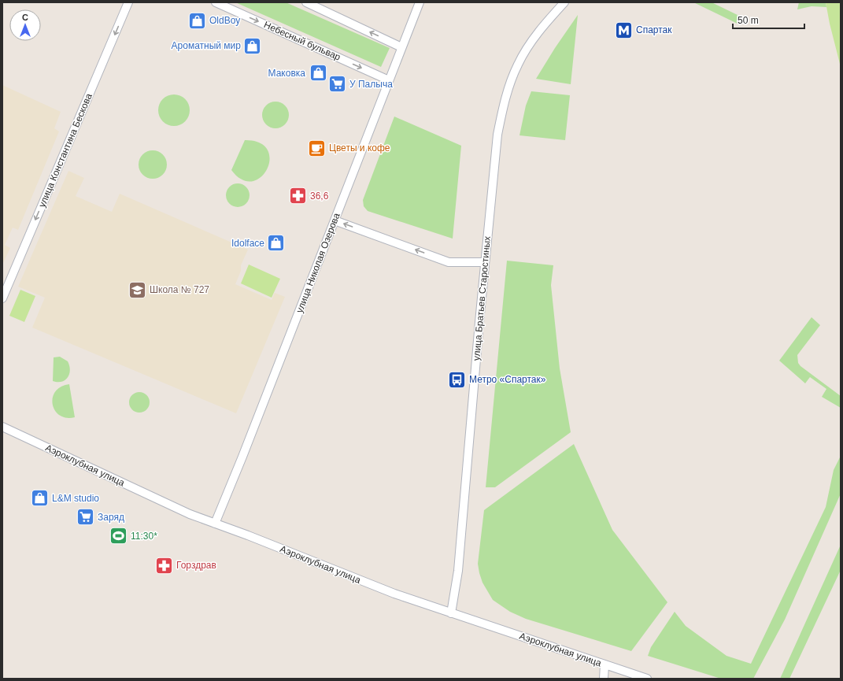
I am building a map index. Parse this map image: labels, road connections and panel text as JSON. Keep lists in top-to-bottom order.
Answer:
{
  "streets": {
    "street": [
      "Небесный бульвар",
      "улица Константина Бескова",
      "улица Николая Озерова",
      "улица Братьев Старостиных",
      "Аэроклубная улица"
    ]
  },
  "crossings": [
    ["Небесный бульвар", "улица Николая Озерова"],
    ["улица Николая Озерова", "Аэроклубная улица"],
    ["улица Братьев Старостиных", "Аэроклубная улица"]
  ],
  "one_way": ["улица Константина Бескова"],
  "places": {
    "shop": [
      "OldBoy",
      "Ароматный мир",
      "Маковка",
      "Idolface",
      "L&M studio"
    ],
    "metro station": ["Спартак"],
    "supermarket": ["У Палыча", "Заряд"],
    "cafe": ["Цветы и кофе"],
    "pharmacy": ["36,6", "Горздрав"],
    "school or university": ["Школа № 727"],
    "bus stop": ["Метро «Спартак»"],
    "sports": ["11:30*"]
  },
  "scale_bar": "50 m",
  "north": "top"
}
